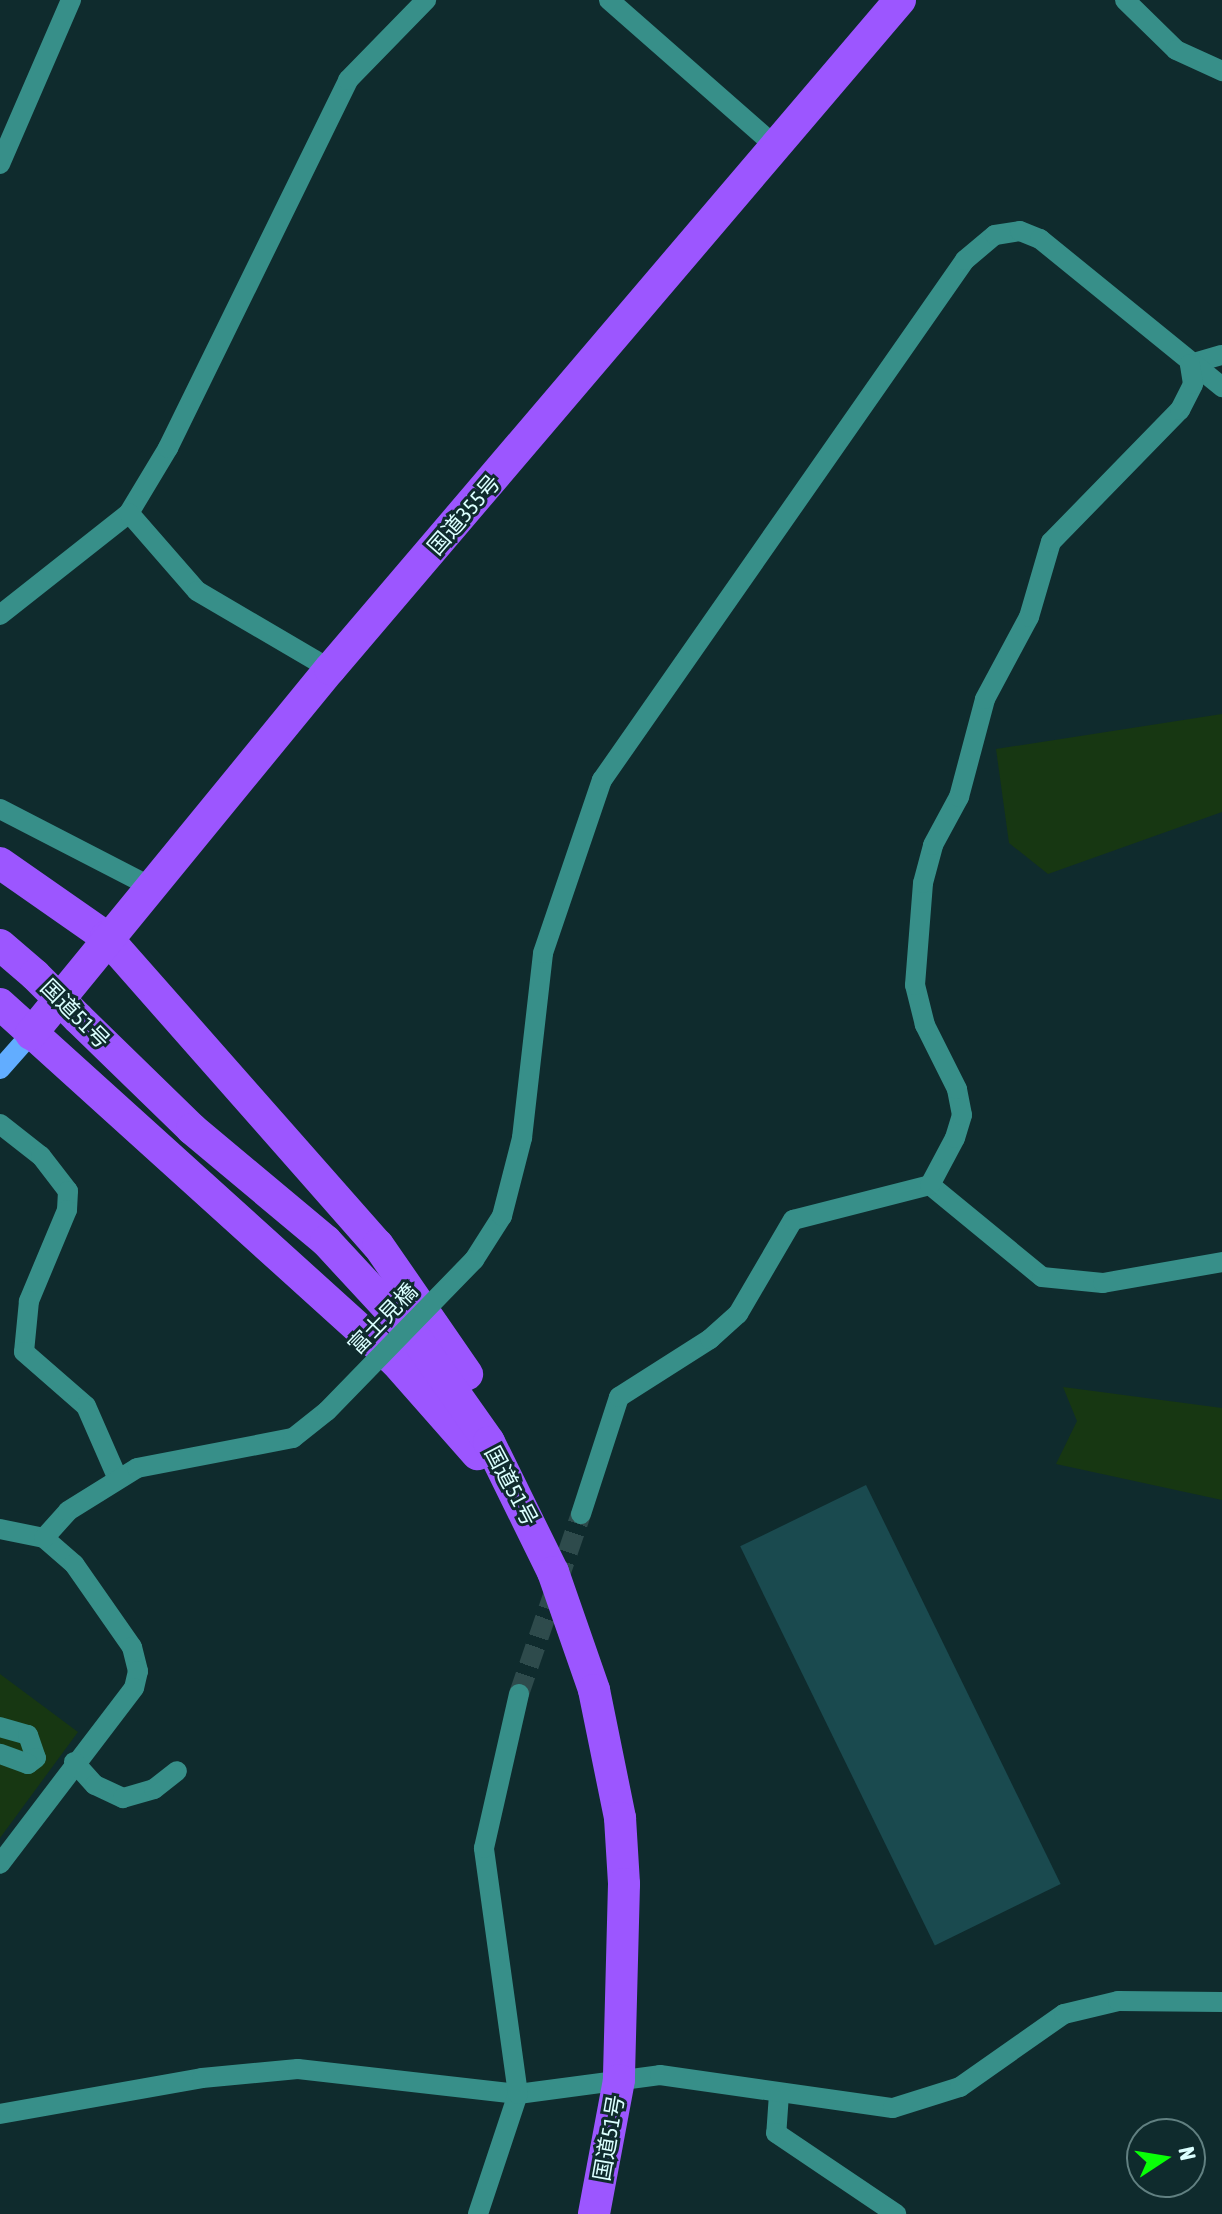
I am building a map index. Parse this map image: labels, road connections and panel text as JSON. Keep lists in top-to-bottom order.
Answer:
{
  "streets": {
    "highway": ["国道355号", "国道51号"],
    "street": ["富士見橋"]
  },
  "north": "right"
}
